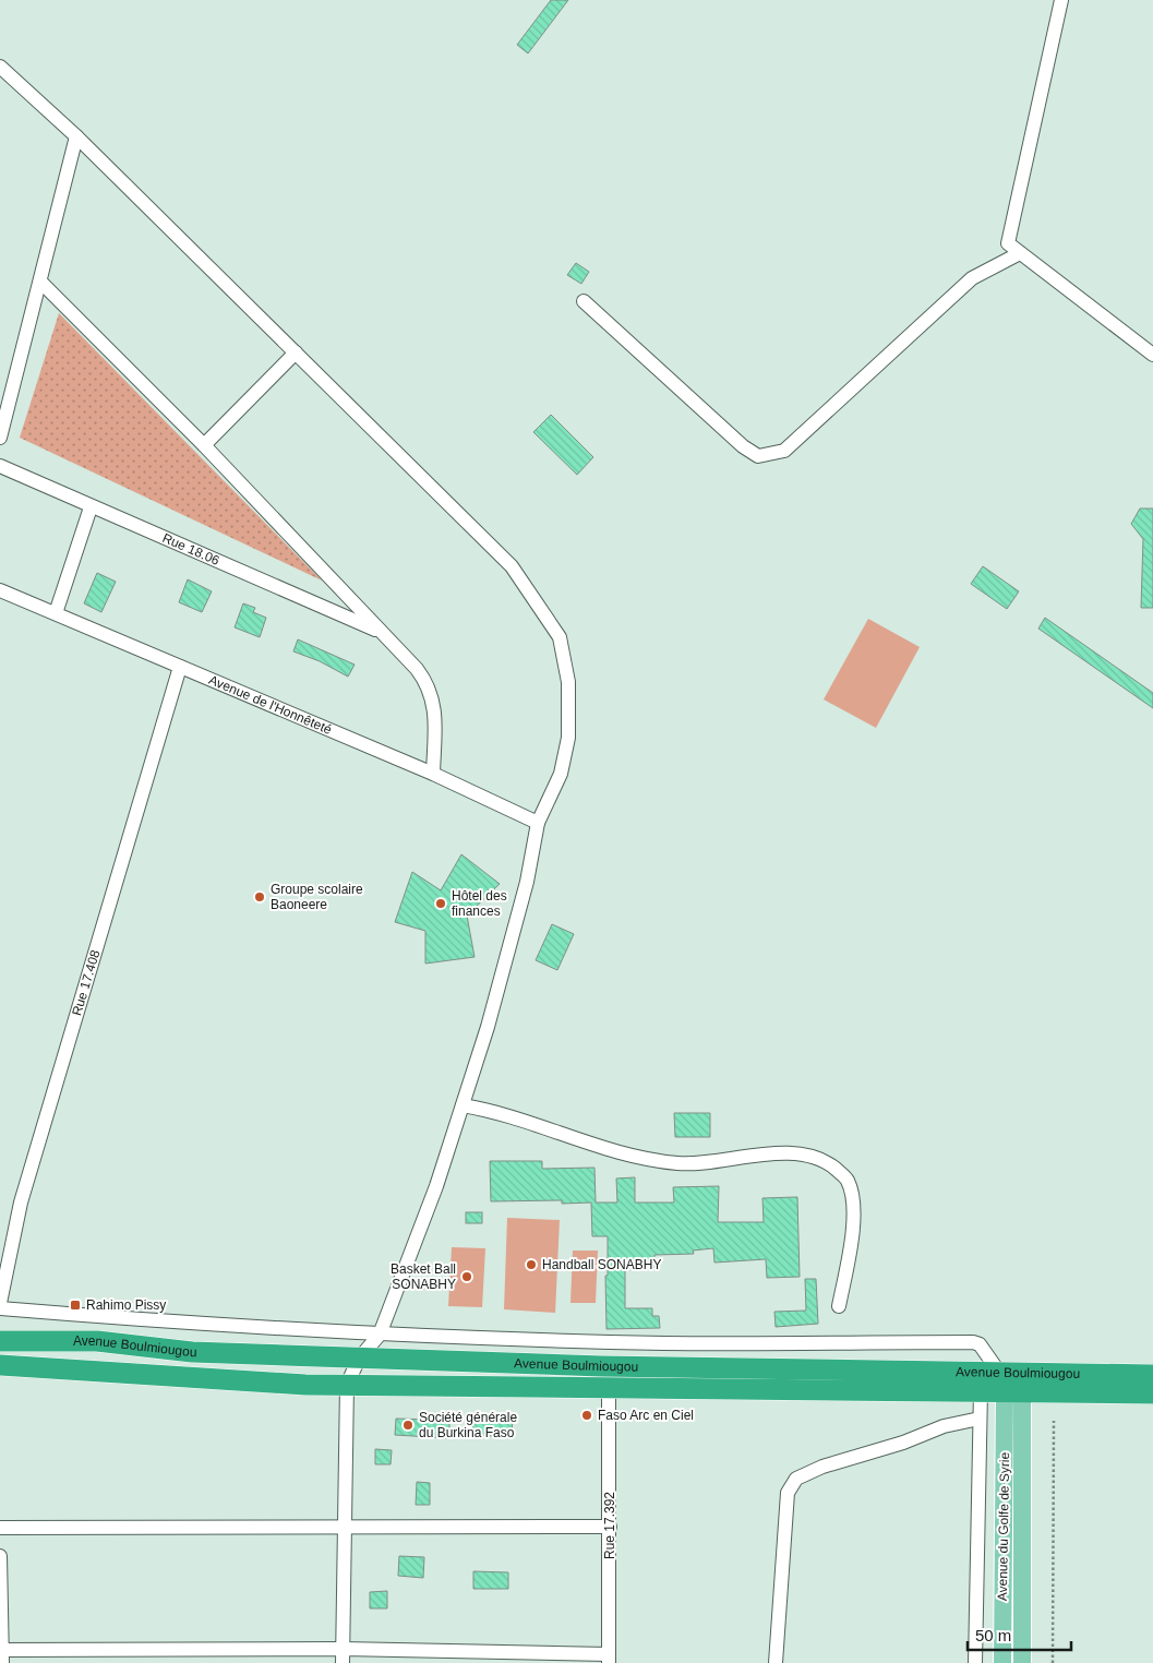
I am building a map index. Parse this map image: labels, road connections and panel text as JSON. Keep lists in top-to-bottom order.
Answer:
{
  "streets": {
    "highway": ["Avenue Boulmiougou"],
    "main road": ["Avenue du Golfe de Syrie"],
    "street": [
      "Rue 18.06",
      "Avenue de l'Honnêteté",
      "Rue 17.408",
      "Rue 17.392"
    ]
  },
  "crossings": [
    ["Avenue de l'Honnêteté", "Rue 17.408"],
    ["Avenue Boulmiougou", "Rue 17.392"],
    ["Avenue Boulmiougou", "Avenue du Golfe de Syrie"]
  ],
  "places": {
    "other": [
      "Groupe scolaire Baoneere",
      "Hôtel des finances",
      "Handball SONABHY",
      "Basket Ball SONABHY",
      "Faso Arc en Ciel",
      "Société générale du Burkina Faso"
    ],
    "transit": ["Rahimo Pissy"]
  },
  "scale_bar": "50 m"
}
